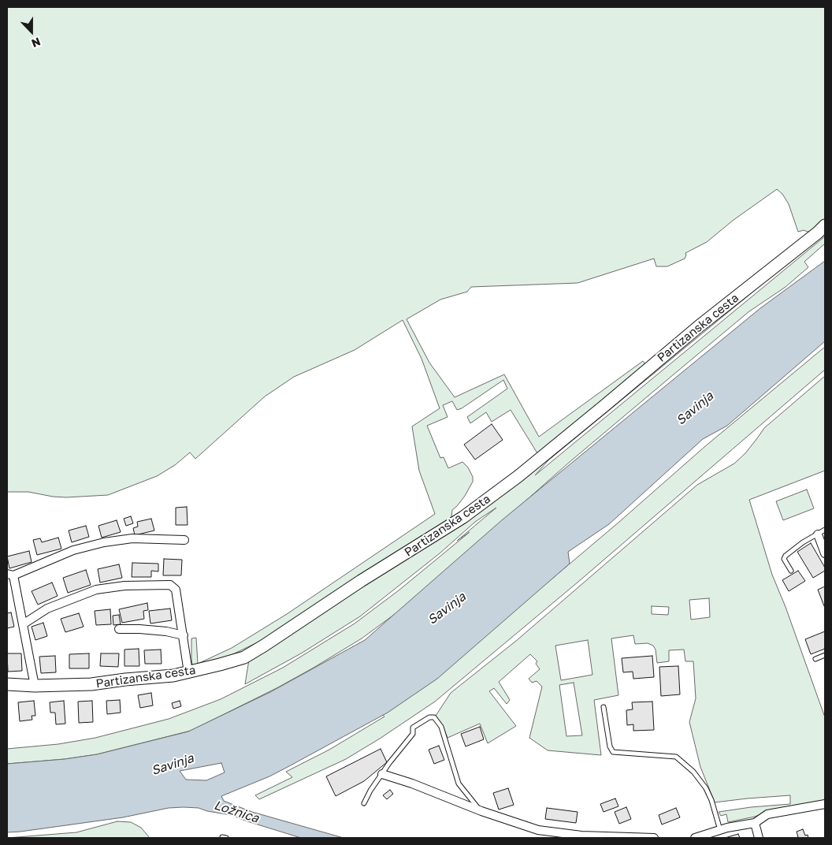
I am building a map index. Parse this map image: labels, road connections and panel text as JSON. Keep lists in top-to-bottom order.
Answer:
{
  "streets": {
    "street": ["Partizanska cesta"]
  },
  "water": ["Savinja", "Ložnica"],
  "north": "bottom"
}
